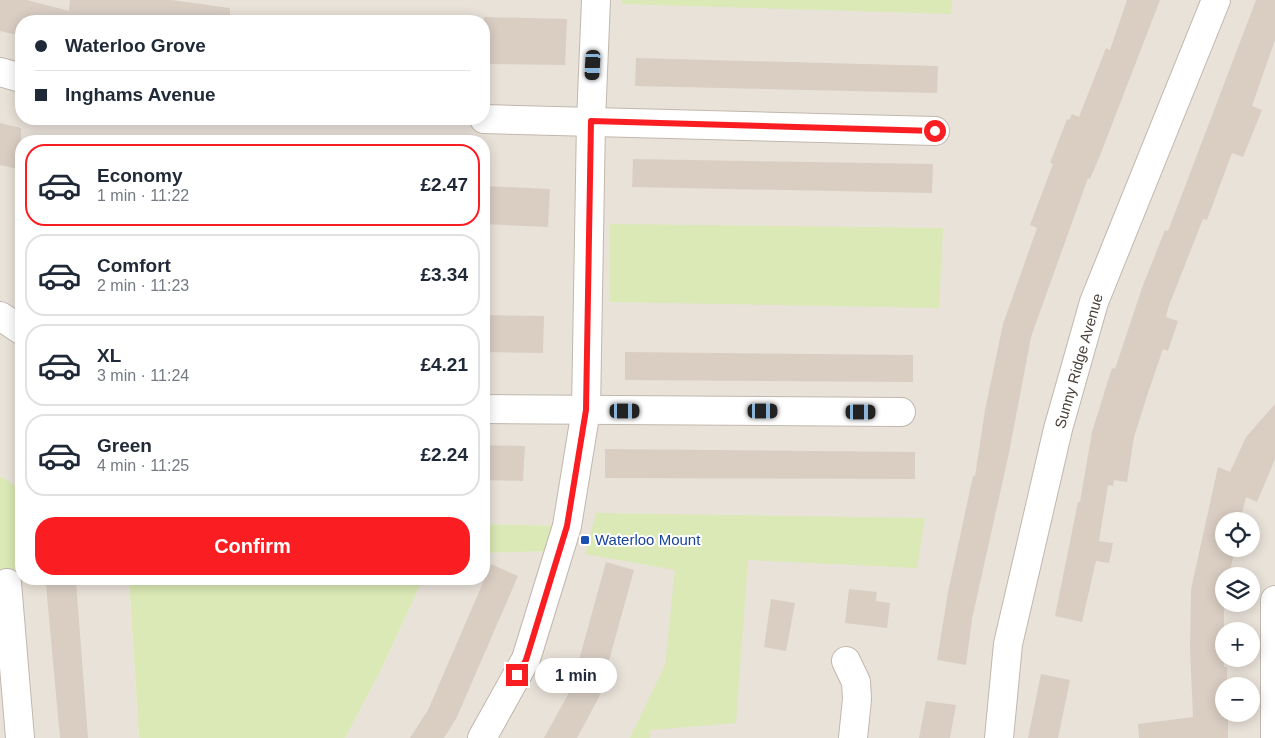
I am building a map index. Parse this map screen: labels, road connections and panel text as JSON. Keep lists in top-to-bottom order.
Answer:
{
  "streets": {
    "street": ["Sunny Ridge Avenue"]
  },
  "places": {
    "transit": ["Waterloo Mount"]
  },
  "page": {
    "banner": ["Waterloo Grove", "Inghams Avenue"],
    "list": [
      {
        "name": "Economy",
        "note": "1 min · 11:22",
        "value": "£2.47"
      },
      {
        "name": "Comfort",
        "note": "2 min · 11:23",
        "value": "£3.34"
      },
      {
        "name": "XL",
        "note": "3 min · 11:24",
        "value": "£4.21"
      },
      {
        "name": "Green",
        "note": "4 min · 11:25",
        "value": "£2.24"
      }
    ],
    "buttons": "Confirm",
    "map_buttons": ["+", "−"],
    "bubble": "1 min"
  }
}
